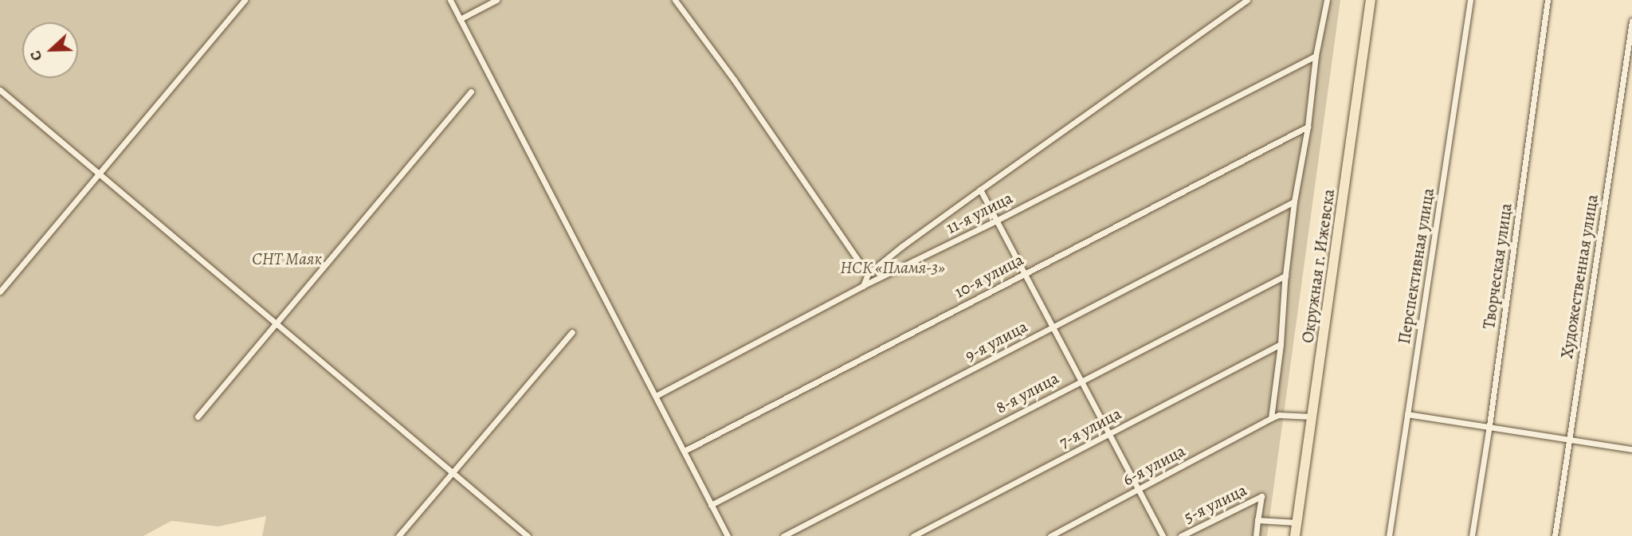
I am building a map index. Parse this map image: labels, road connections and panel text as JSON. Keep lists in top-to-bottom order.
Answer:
{
  "streets": {
    "main road": ["Окружная г. Ижевска"],
    "street": [
      "11-я улица",
      "Перспективная улица",
      "Творческая улица",
      "10-я улица",
      "Художественная улица",
      "9-я улица",
      "8-я улица",
      "7-я улица",
      "6-я улица",
      "5-я улица"
    ]
  },
  "parks": ["СНТ Маяк", "НСК «Пламя-3»"],
  "north": "left"
}
